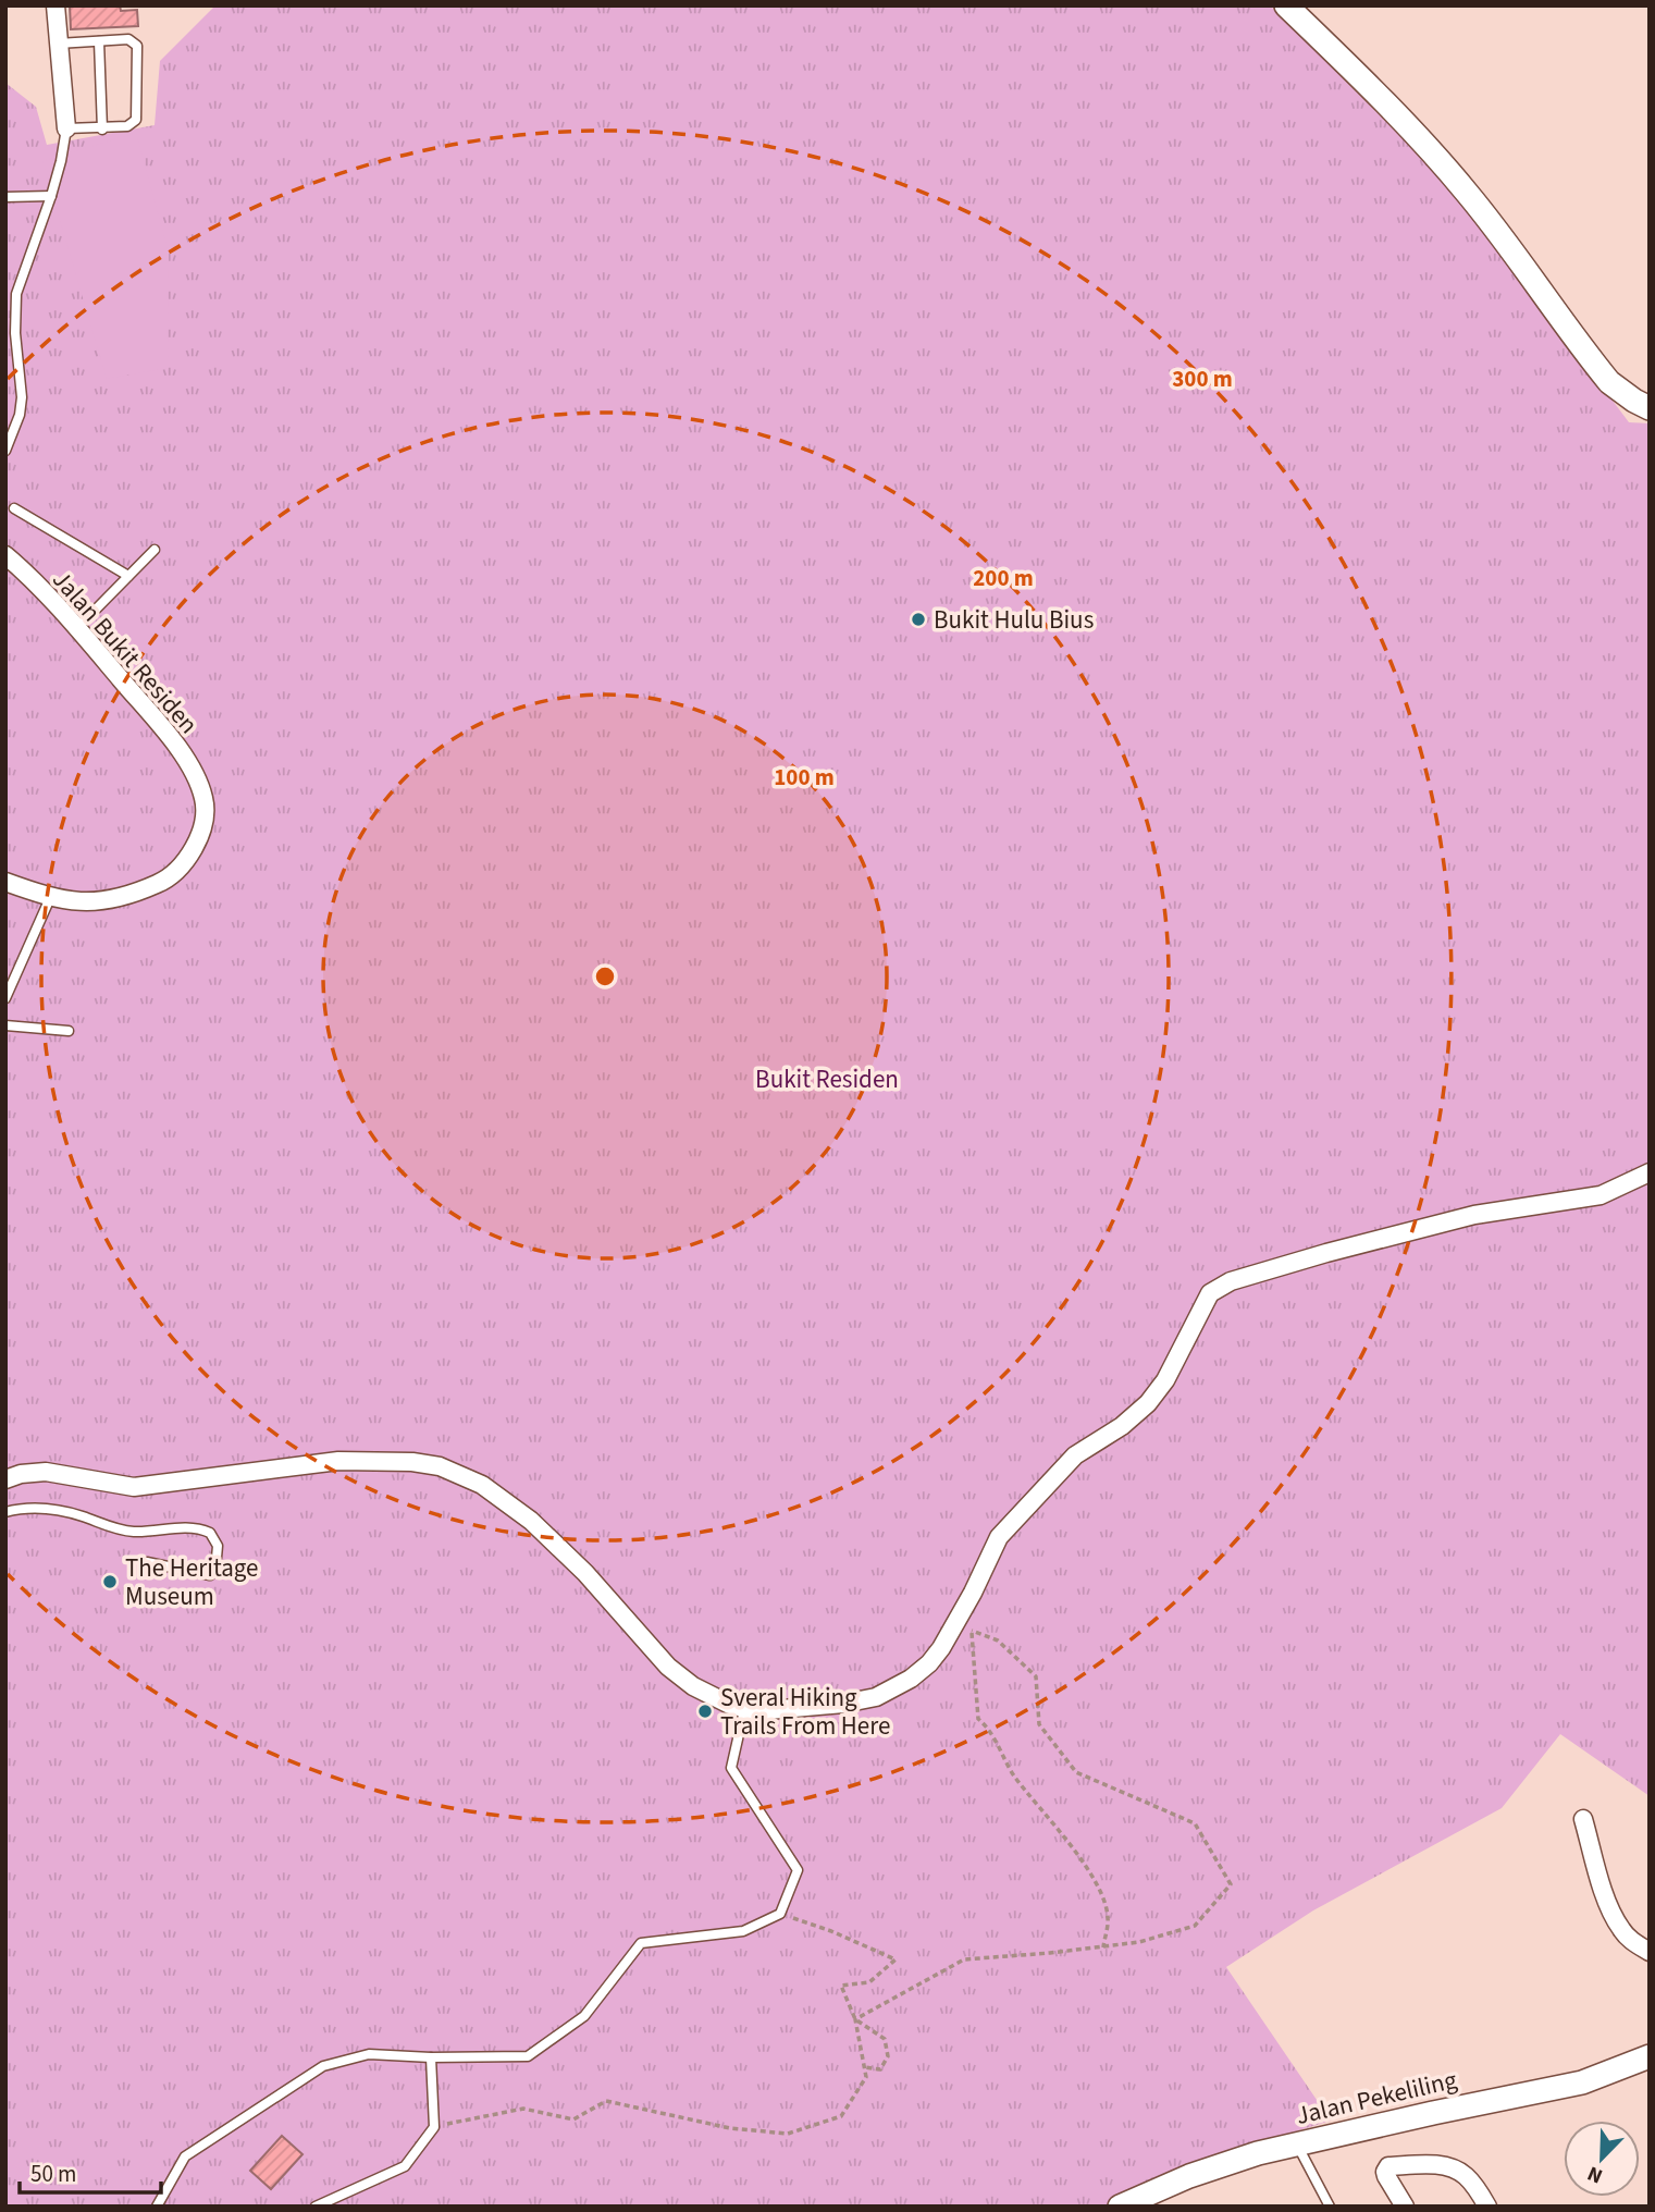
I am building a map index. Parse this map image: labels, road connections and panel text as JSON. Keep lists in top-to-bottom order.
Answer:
{
  "streets": {
    "street": ["Jalan Bukit Residen", "Jalan Pekeliling"]
  },
  "parks": ["Bukit Residen"],
  "places": ["Bukit Hulu Bius", "The Heritage Museum", "Sveral Hiking Trails From Here"],
  "scale_bar": "50 m",
  "north": "bottom left",
  "rings": ["300 m", "200 m", "100 m"]
}
